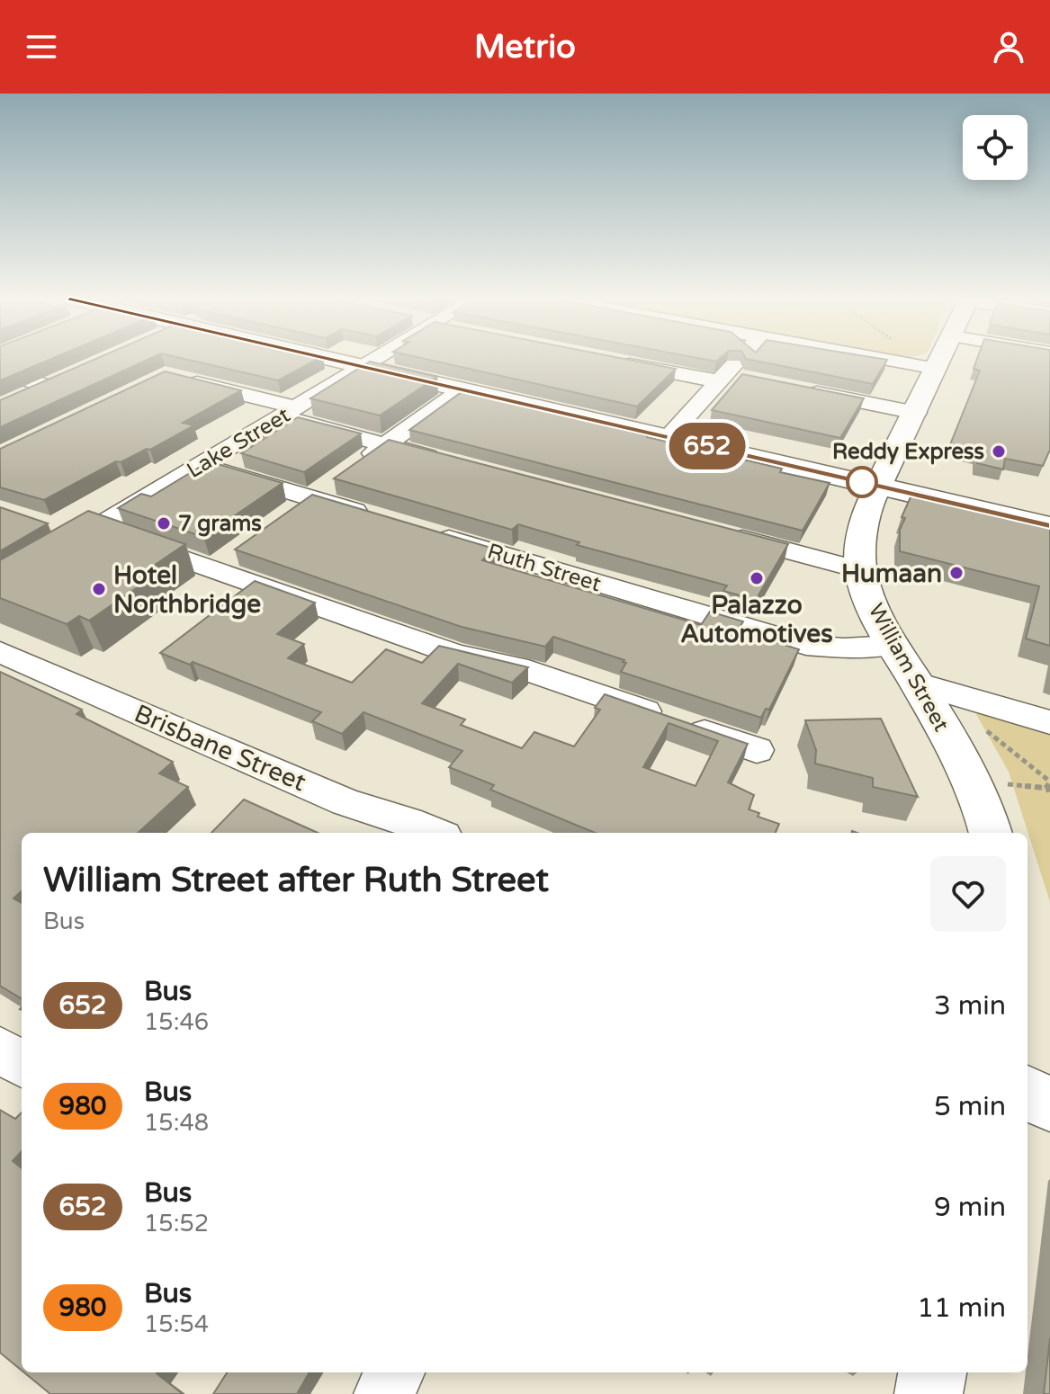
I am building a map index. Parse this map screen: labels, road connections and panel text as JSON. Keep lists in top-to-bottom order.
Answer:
{
  "streets": {
    "main road": ["William Street"],
    "street": ["Lake Street", "Ruth Street", "Brisbane Street"]
  },
  "crossings": [
    ["Ruth Street", "William Street"]
  ],
  "places": [
    "Reddy Express",
    "7 grams",
    "Humaan",
    "Palazzo Automotives",
    "Hotel Northbridge"
  ],
  "lines": ["bus line 652"],
  "page": {
    "header": "Metrio",
    "on_map": "652",
    "heading": ["William Street after Ruth Street", "Bus"],
    "list": [
      {
        "mark": "652",
        "name": "Bus",
        "note": "15:46",
        "value": "3 min"
      },
      {
        "mark": "980",
        "name": "Bus",
        "note": "15:48",
        "value": "5 min"
      },
      {
        "mark": "652",
        "name": "Bus",
        "note": "15:52",
        "value": "9 min"
      },
      {
        "mark": "980",
        "name": "Bus",
        "note": "15:54",
        "value": "11 min"
      }
    ]
  }
}
